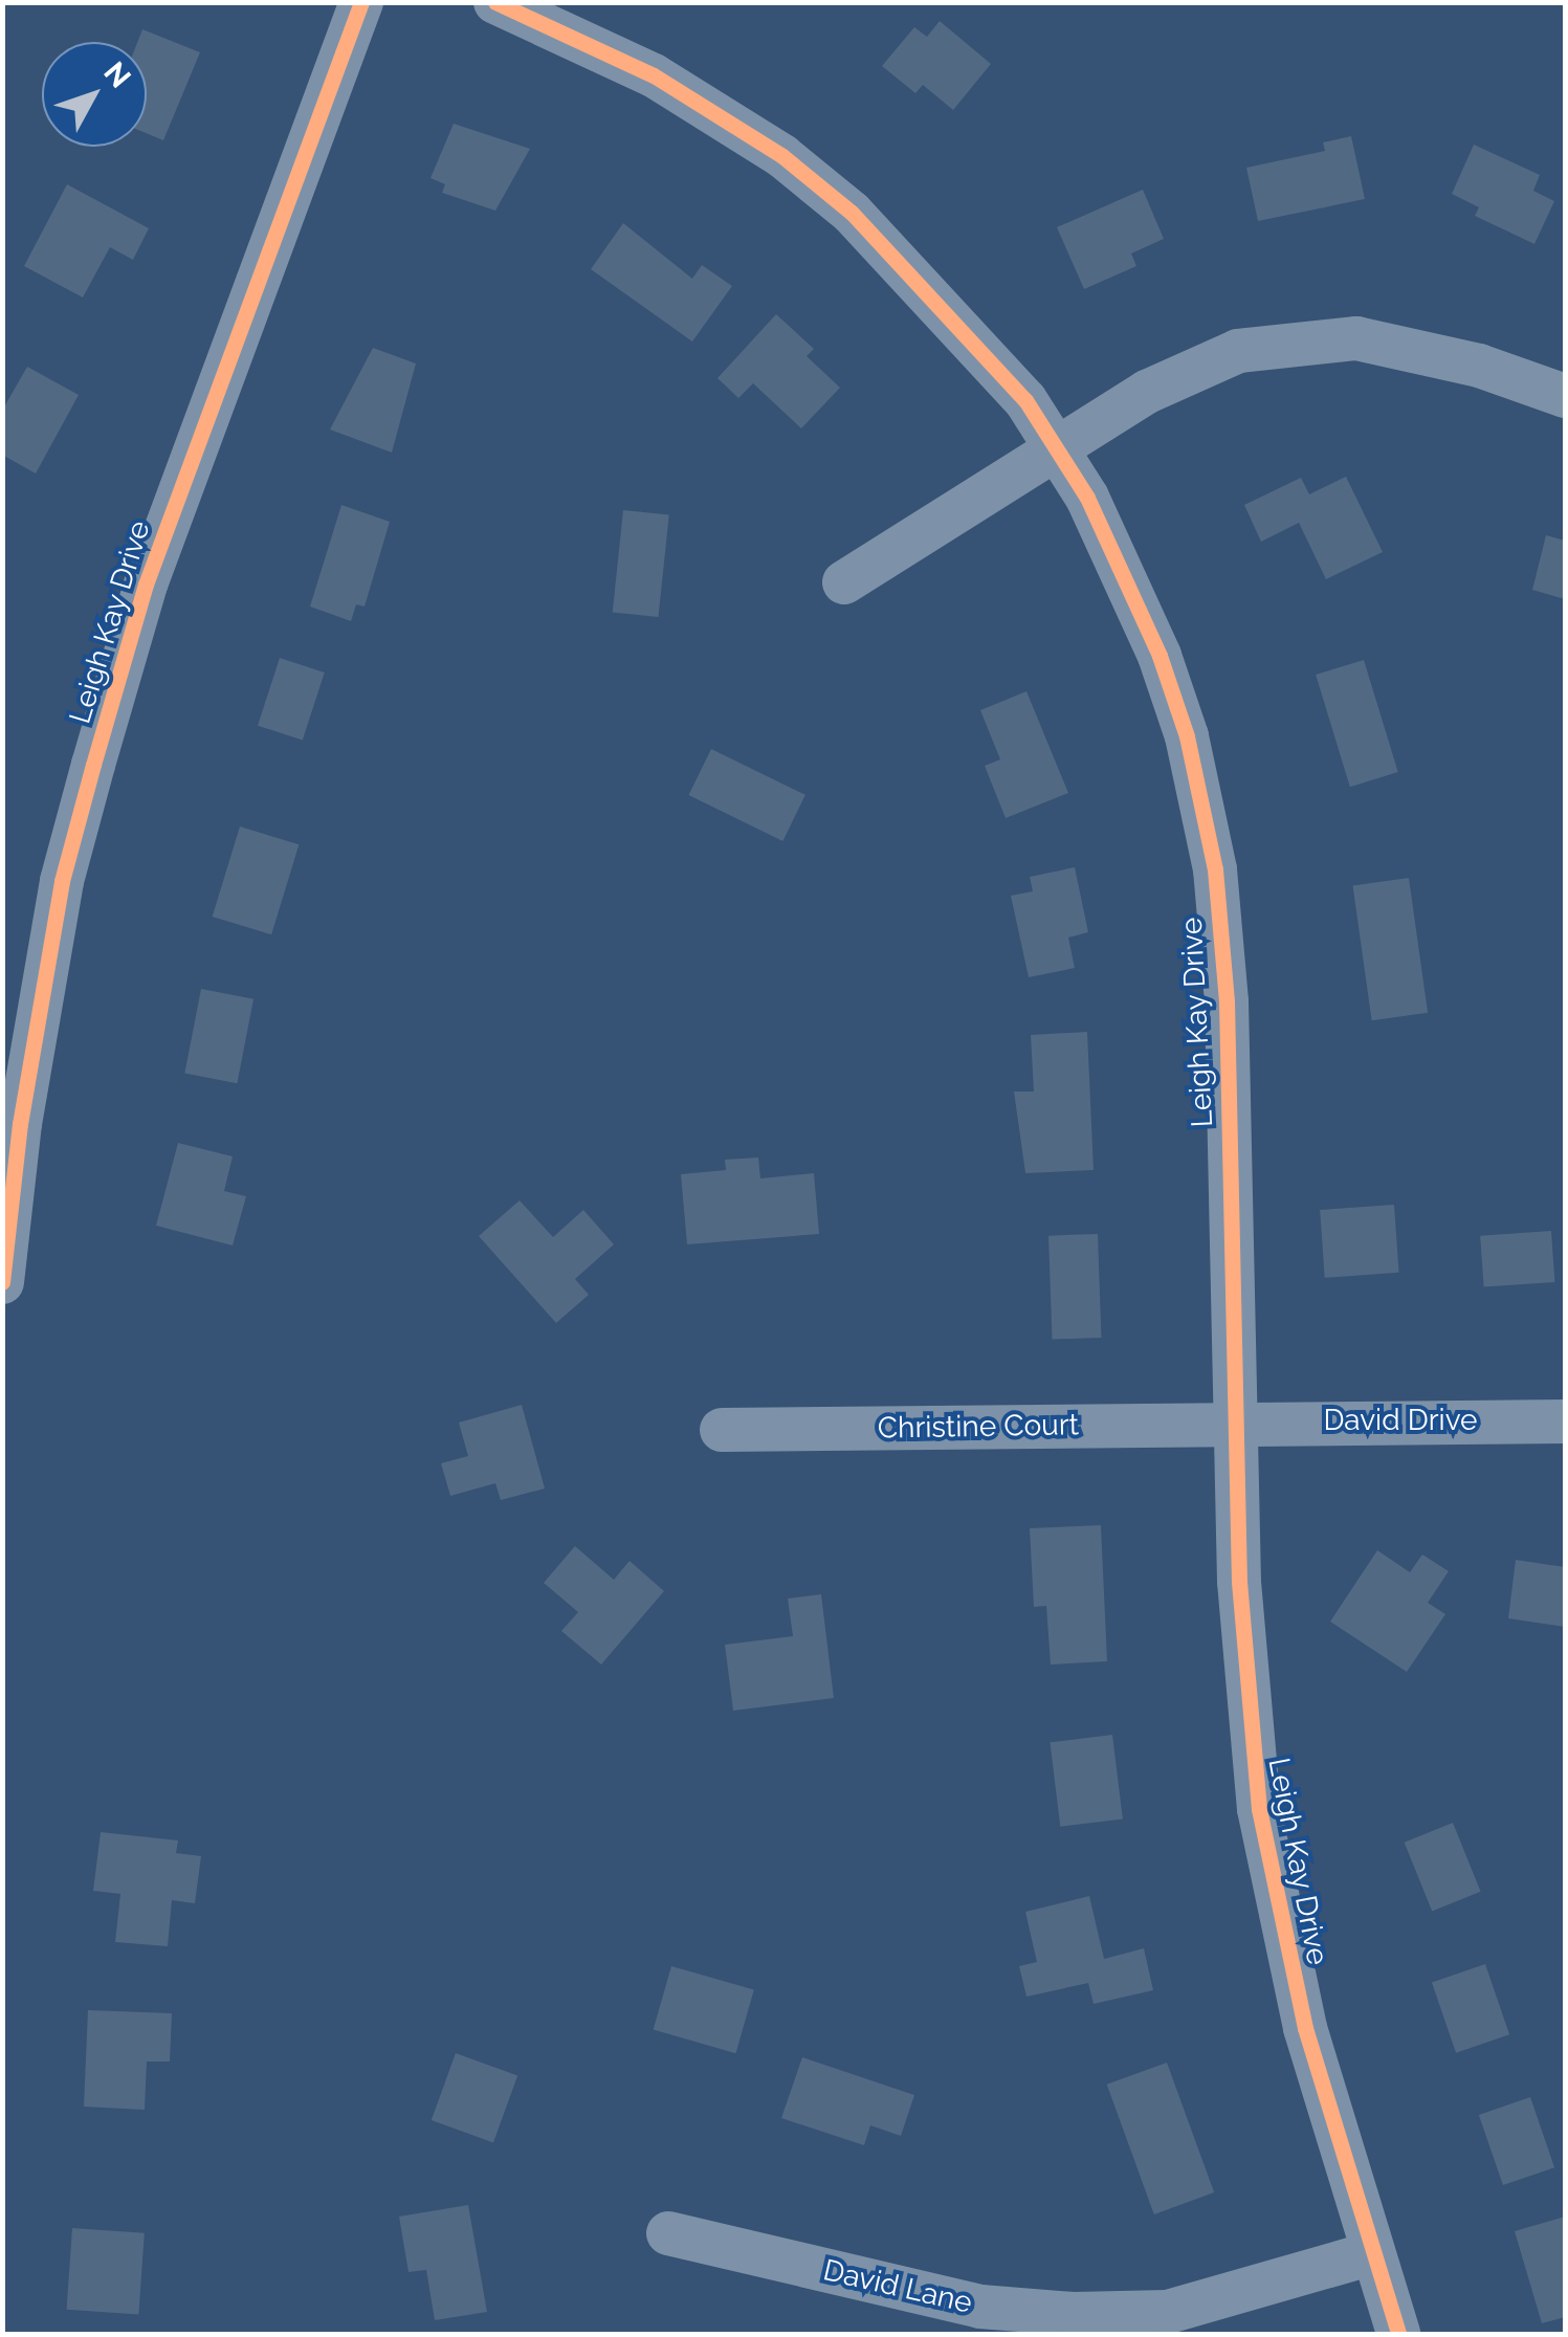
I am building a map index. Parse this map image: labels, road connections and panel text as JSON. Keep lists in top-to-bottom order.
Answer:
{
  "streets": {
    "street": [
      "Leigh Kay Drive",
      "David Drive",
      "Christine Court",
      "David Lane"
    ]
  },
  "crossings": [
    ["Leigh Kay Drive", "David Drive"],
    ["Leigh Kay Drive", "Christine Court"],
    ["Leigh Kay Drive", "David Lane"],
    ["David Drive", "Christine Court"]
  ],
  "north": "top right"
}
